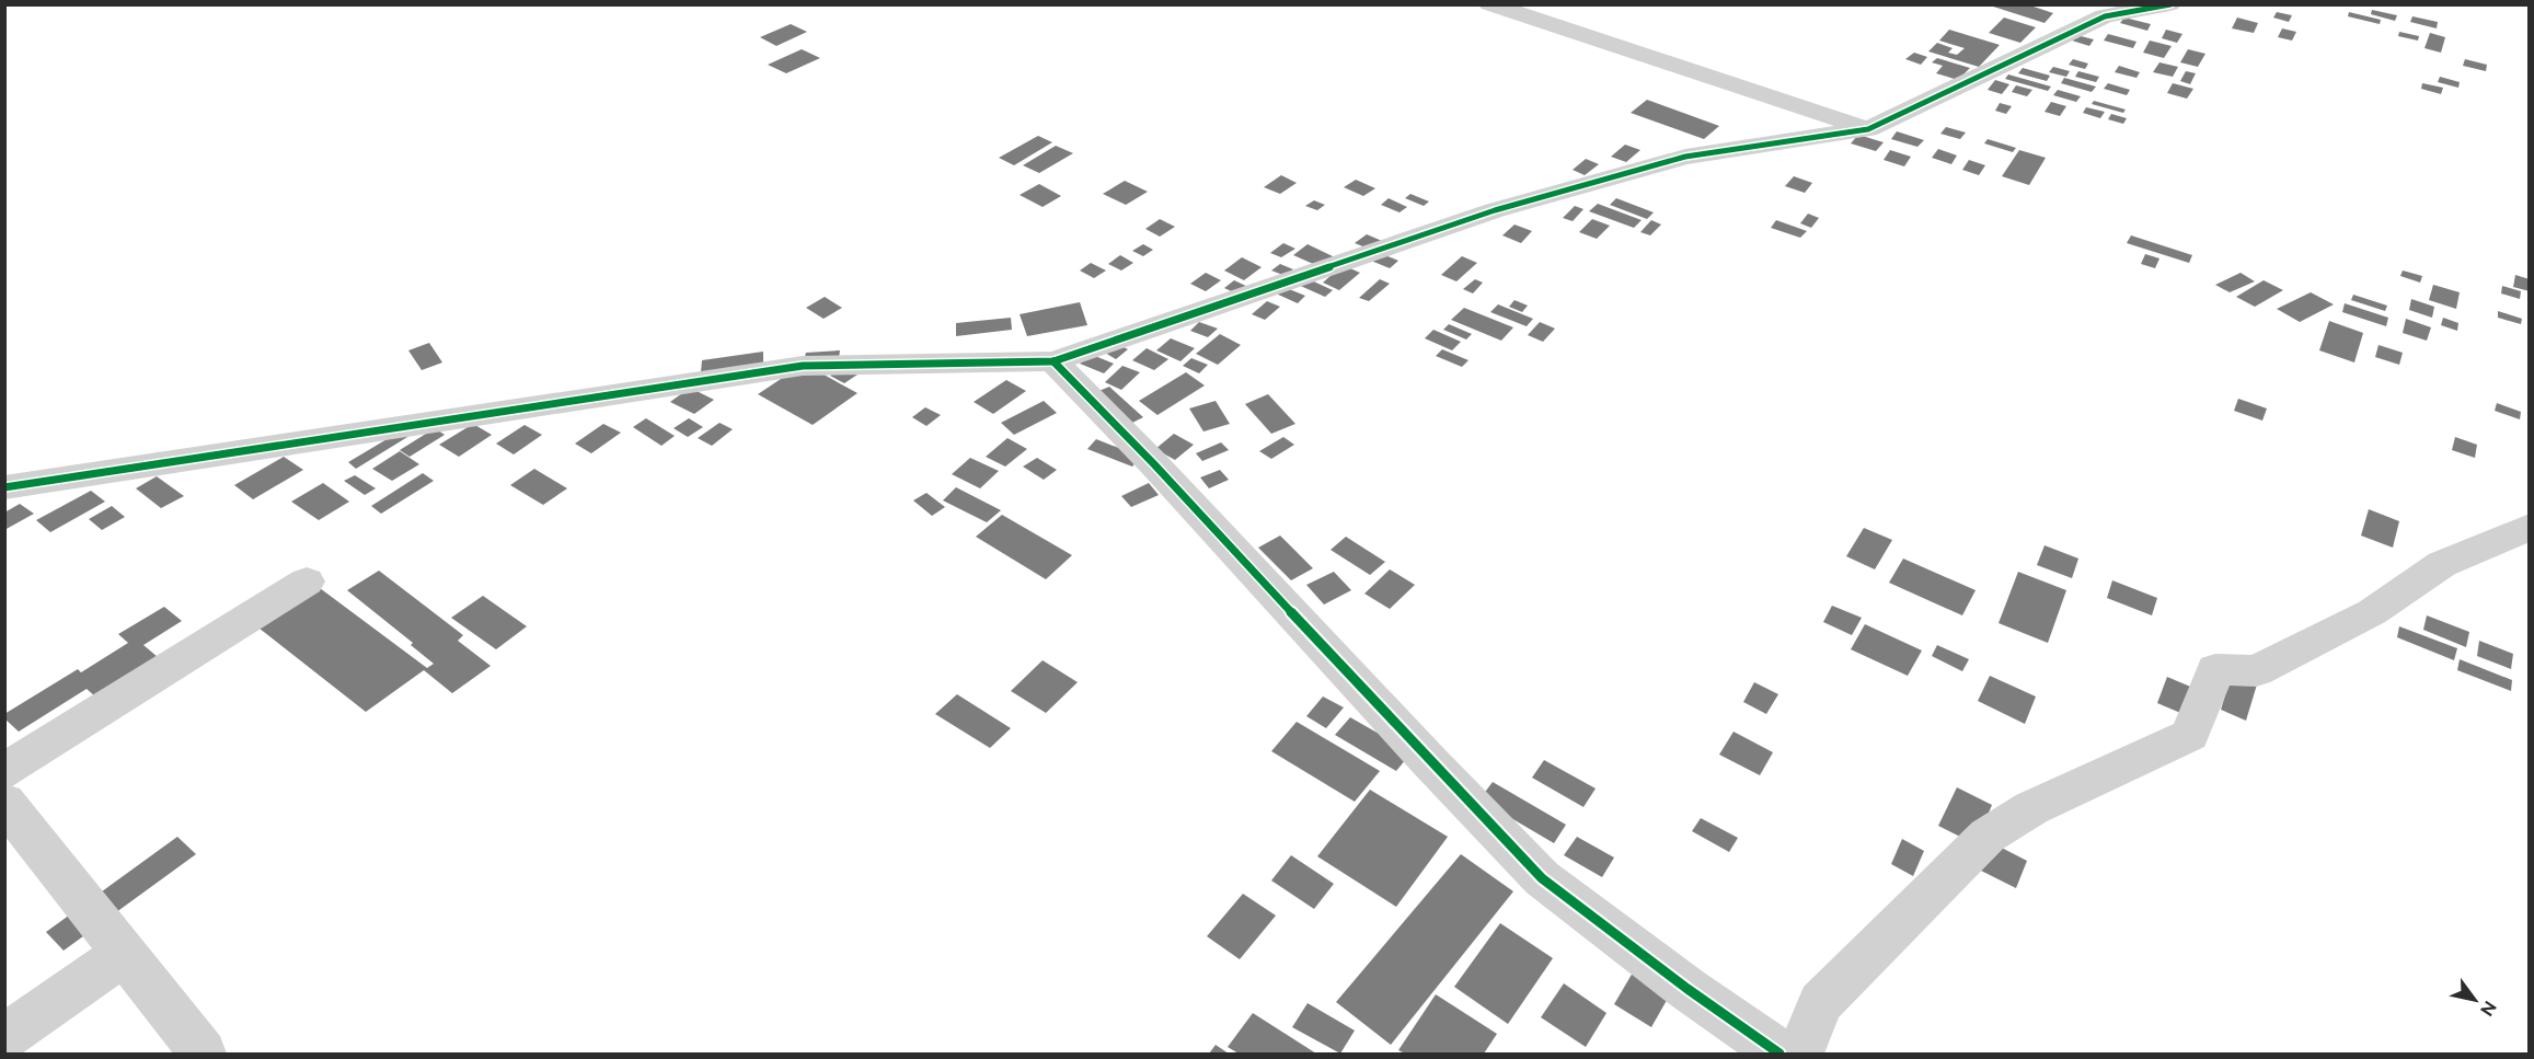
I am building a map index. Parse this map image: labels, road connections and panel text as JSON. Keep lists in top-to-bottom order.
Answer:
{
  "north": "bottom right"
}
